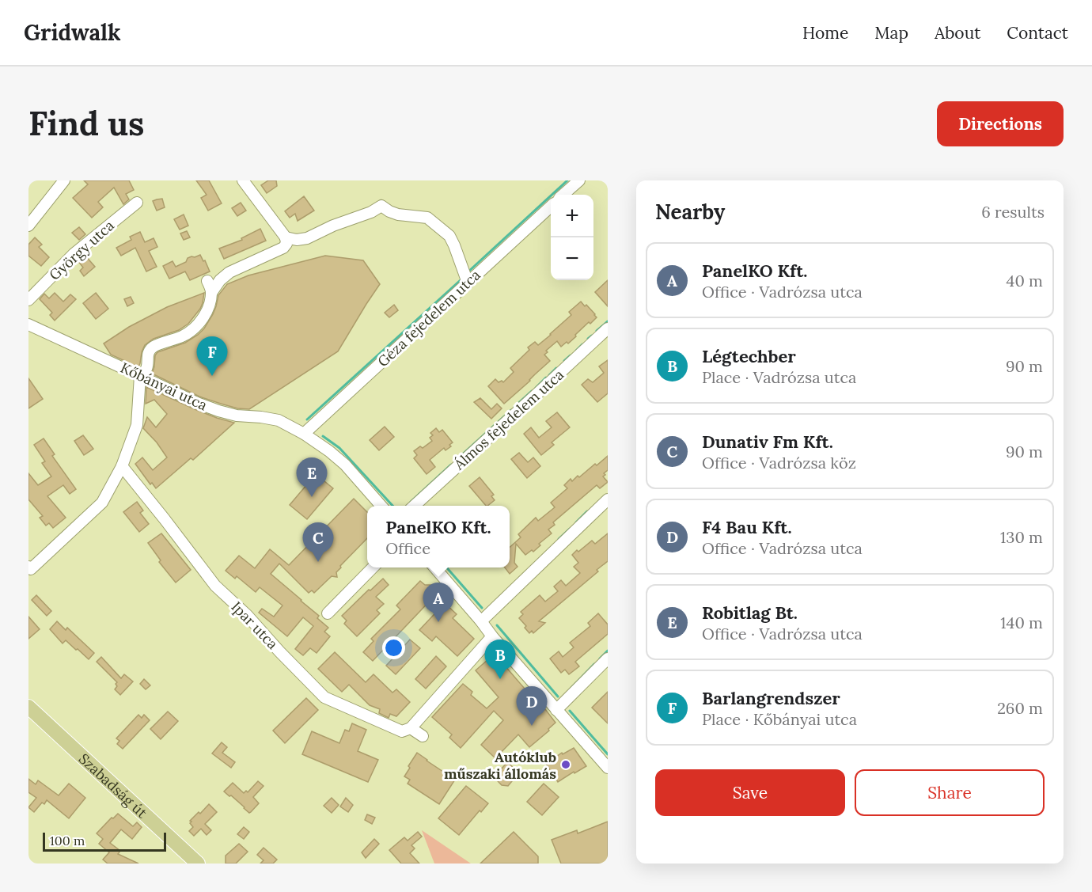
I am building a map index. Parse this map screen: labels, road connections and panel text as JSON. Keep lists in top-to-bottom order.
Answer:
{
  "streets": {
    "main road": ["Szabadság út"],
    "street": [
      "György utca",
      "Géza fejedelem utca",
      "Kőbányai utca",
      "Álmos fejedelem utca",
      "Ipar utca"
    ]
  },
  "crossings": [
    ["Géza fejedelem utca", "Kőbányai utca"]
  ],
  "places": ["Autóklub műszaki állomás"],
  "scale_bar": "100 m",
  "page": {
    "header": "Gridwalk",
    "nav": [
      "Home",
      "Map",
      "About",
      "Contact"
    ],
    "buttons": [
      "Directions",
      ["Save", "Share"]
    ],
    "title": "Find us",
    "heading": ["Nearby", "6 results"],
    "map_buttons": ["+", "−"],
    "list": [
      {
        "mark": "A",
        "name": "PanelKO Kft.",
        "note": "Office · Vadrózsa utca",
        "value": "40 m"
      },
      {
        "mark": "B",
        "name": "Légtechber",
        "note": "Place · Vadrózsa utca",
        "value": "90 m"
      },
      {
        "mark": "C",
        "name": "Dunativ Fm Kft.",
        "note": "Office · Vadrózsa köz",
        "value": "90 m"
      },
      {
        "mark": "D",
        "name": "F4 Bau Kft.",
        "note": "Office · Vadrózsa utca",
        "value": "130 m"
      },
      {
        "mark": "E",
        "name": "Robitlag Bt.",
        "note": "Office · Vadrózsa utca",
        "value": "140 m"
      },
      {
        "mark": "F",
        "name": "Barlangrendszer",
        "note": "Place · Kőbányai utca",
        "value": "260 m"
      }
    ],
    "pins": [
      "F",
      "E",
      "C",
      "A",
      "B",
      "D"
    ],
    "popup": ["PanelKO Kft.", "Office"],
    "scale": "100 m"
  }
}
